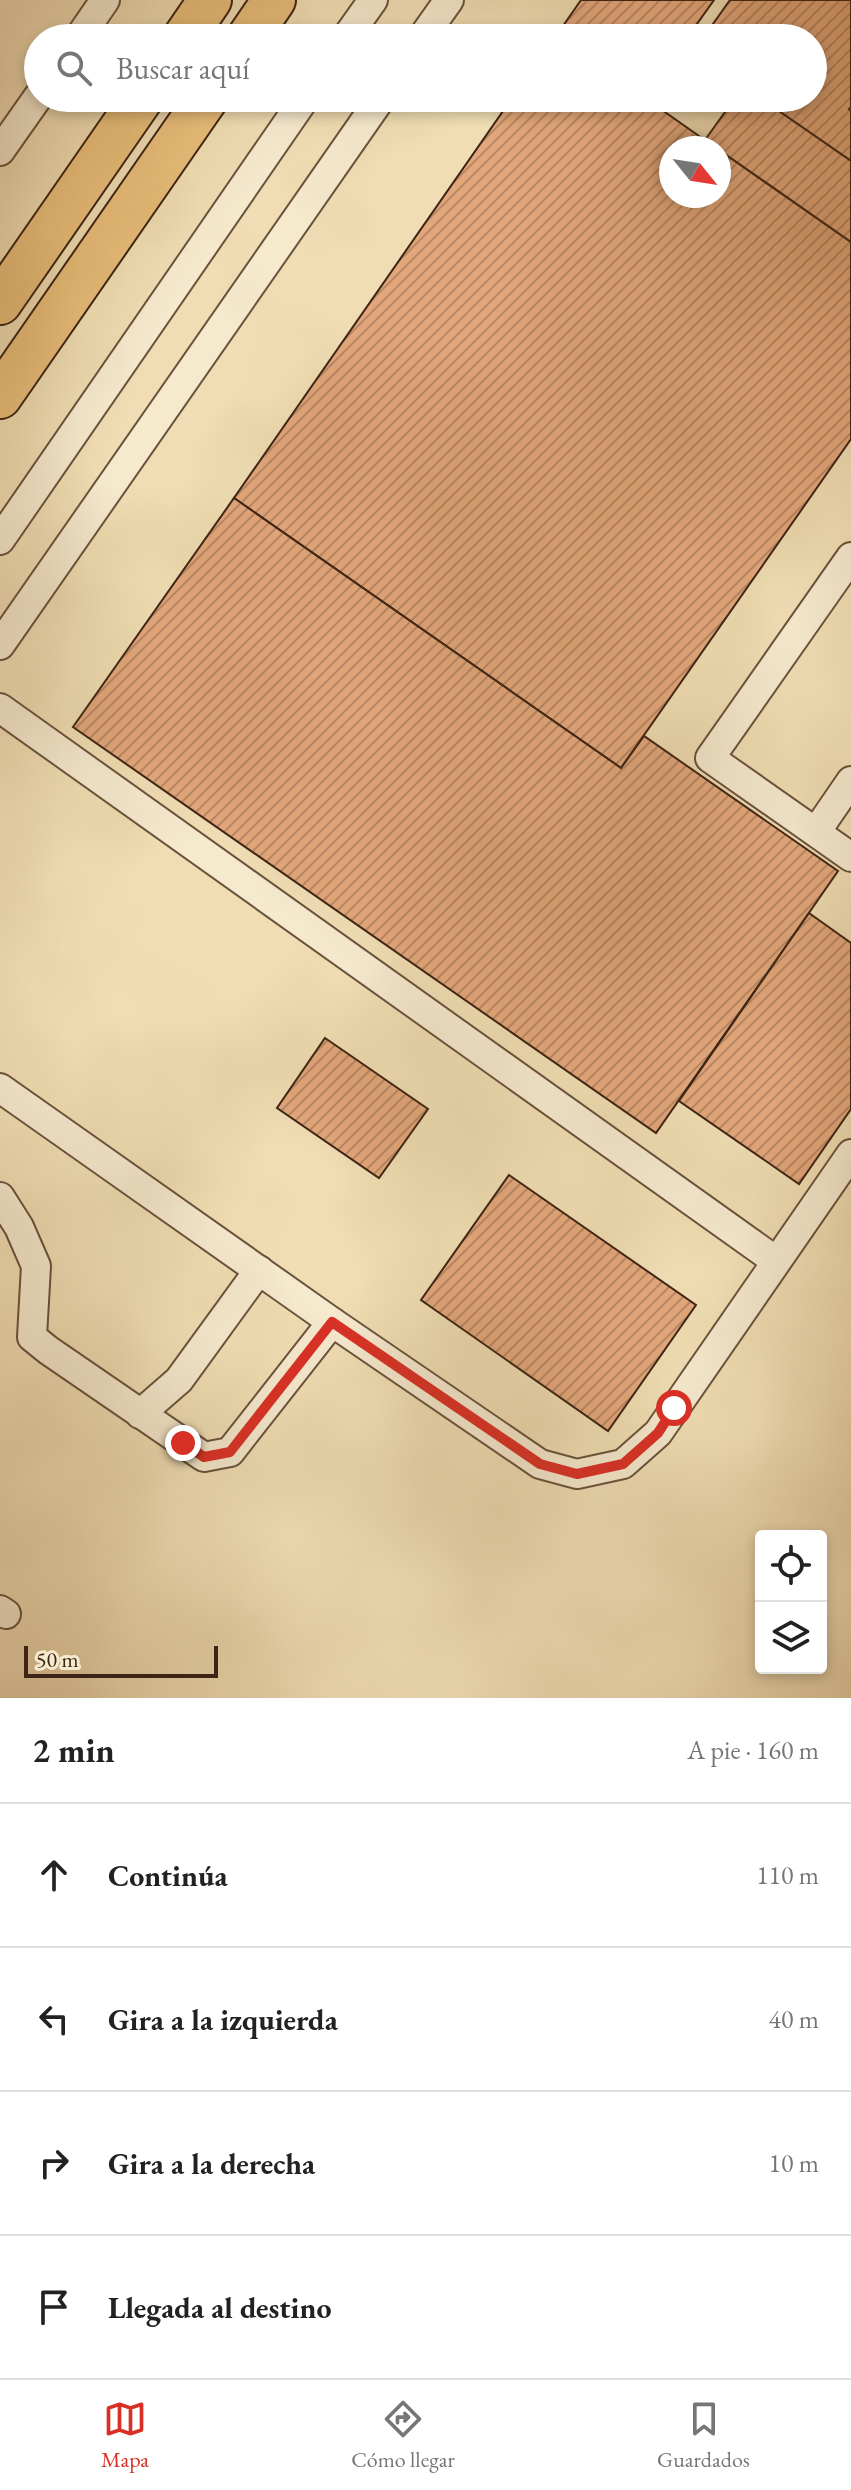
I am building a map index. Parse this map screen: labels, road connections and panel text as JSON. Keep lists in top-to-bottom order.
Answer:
{
  "scale_bar": "50 m",
  "north": "bottom right",
  "page": {
    "search": "Buscar aquí",
    "scale": "50 m",
    "heading": ["2 min", "A pie · 160 m"],
    "list": [
      ["Continúa", "110 m"],
      ["Gira a la izquierda", "40 m"],
      ["Gira a la derecha", "10 m"],
      "Llegada al destino"
    ],
    "nav": ["Mapa", "Cómo llegar", "Guardados"]
  }
}
